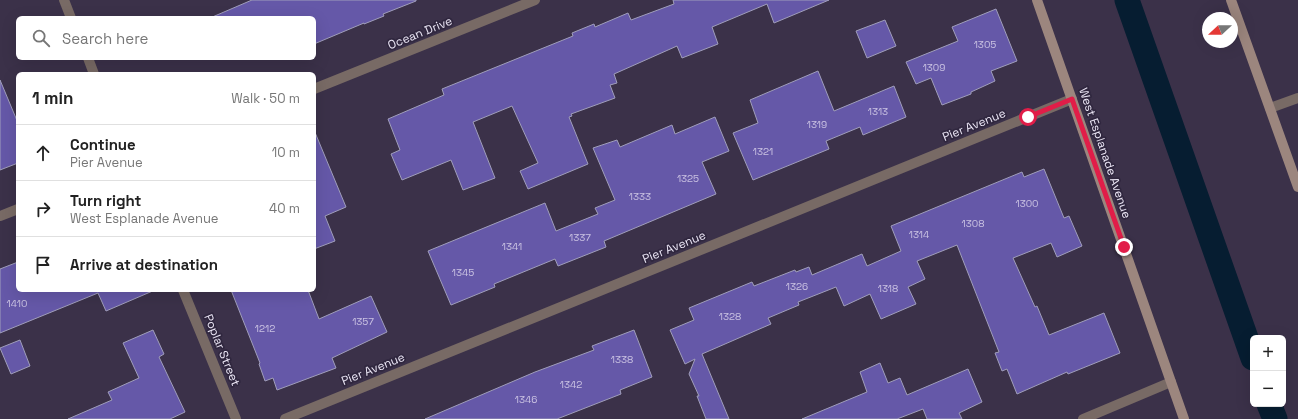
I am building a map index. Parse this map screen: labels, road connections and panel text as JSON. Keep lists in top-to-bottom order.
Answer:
{
  "streets": {
    "main road": ["West Esplanade Avenue"],
    "street": ["Ocean Drive", "Pier Avenue", "Poplar Street"]
  },
  "crossings": [
    ["Pier Avenue", "West Esplanade Avenue"]
  ],
  "house_numbers": [
    "1305",
    "1309",
    "1313",
    "1319",
    "1321",
    "1325",
    "1333",
    "1300",
    "1308",
    "1314",
    "1337",
    "1341",
    "1345",
    "1326",
    "1318",
    "1410",
    "1328",
    "1357",
    "1212",
    "1338",
    "1342",
    "1346"
  ],
  "north": "left",
  "page": {
    "search": "Search here",
    "heading": ["1 min", "Walk · 50 m"],
    "list": [
      ["Continue", "Pier Avenue", "10 m"],
      ["Turn right", "West Esplanade Avenue", "40 m"],
      "Arrive at destination"
    ],
    "map_buttons": ["+", "−"]
  }
}
